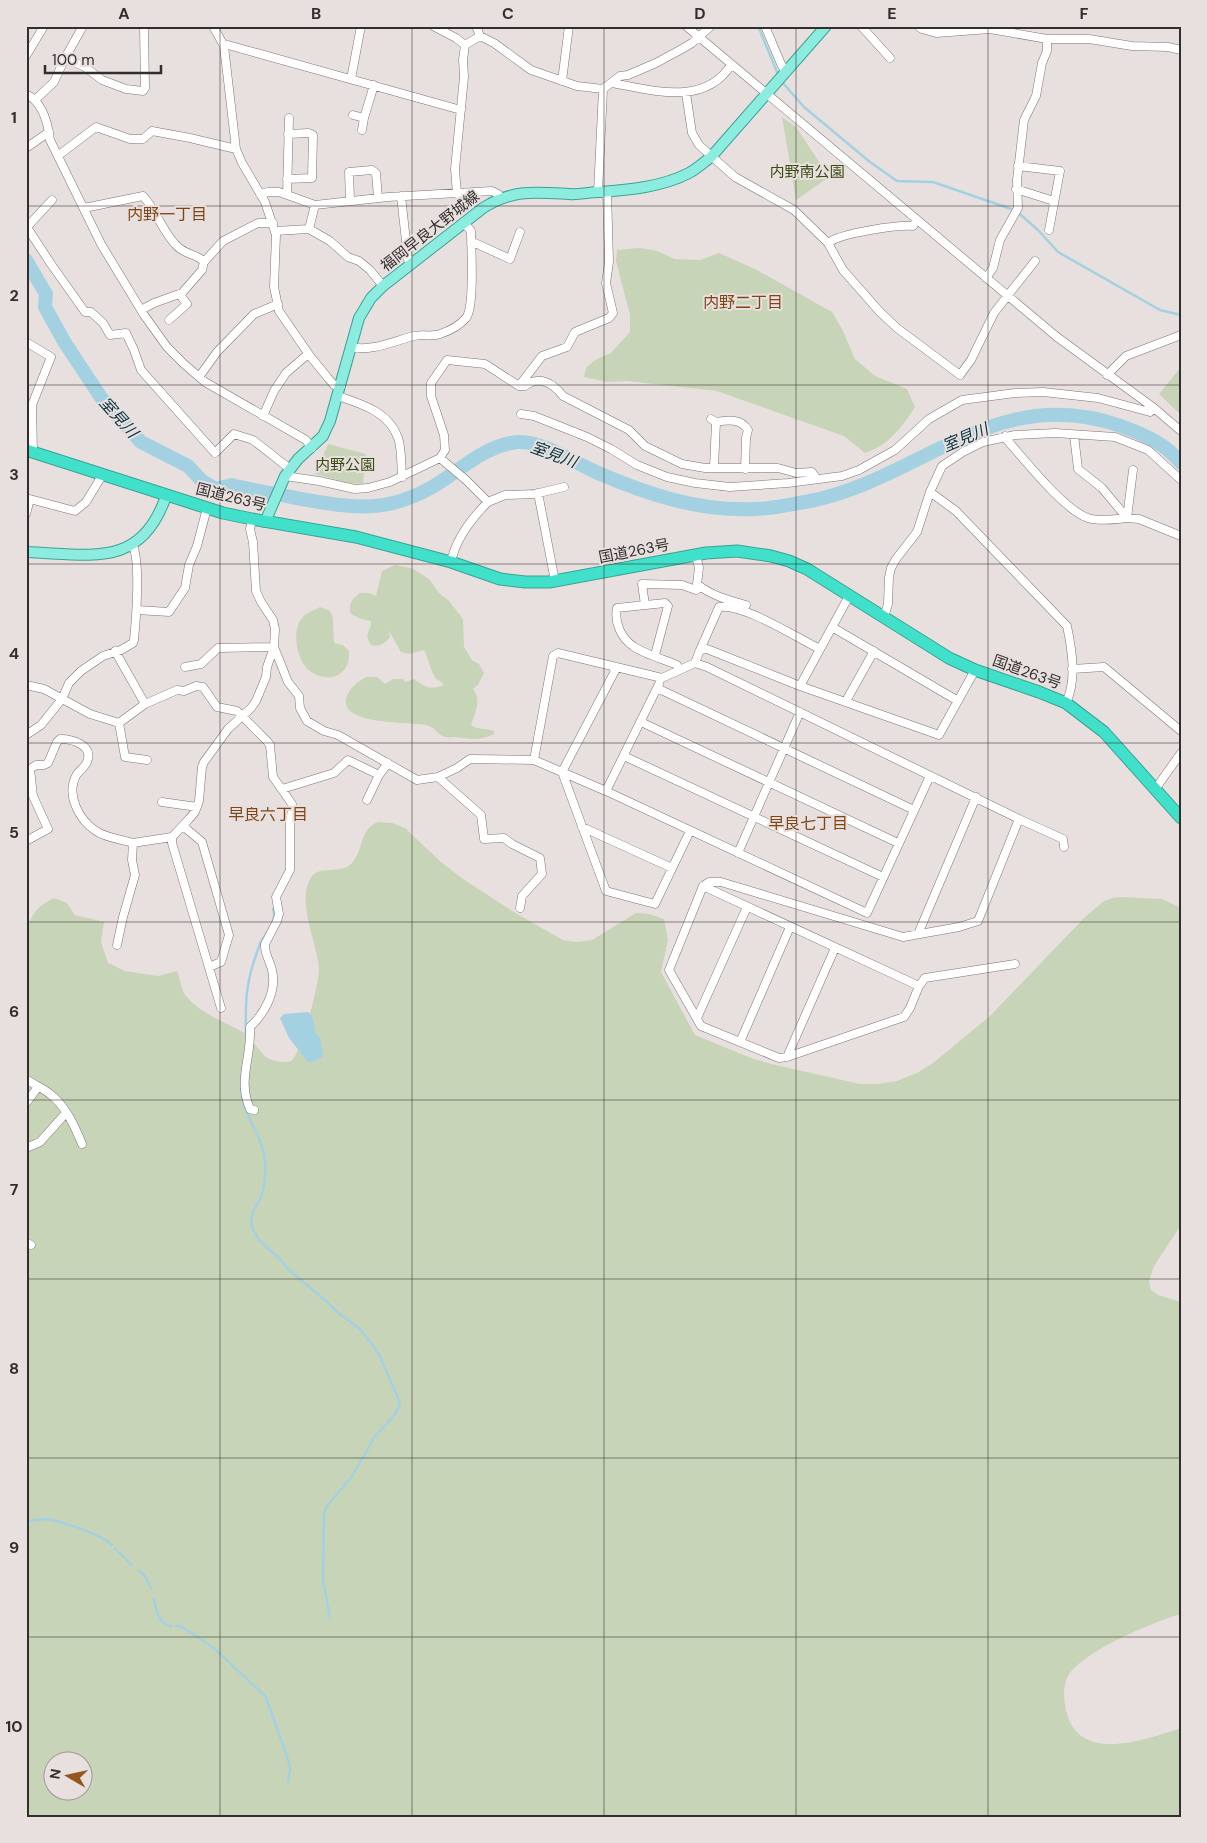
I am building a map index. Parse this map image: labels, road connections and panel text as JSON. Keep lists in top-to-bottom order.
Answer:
{
  "streets": {
    "highway": ["国道263号"],
    "main road": ["福岡早良大野城線"]
  },
  "districts": [
    "内野一丁目",
    "内野二丁目",
    "早良六丁目",
    "早良七丁目"
  ],
  "water": ["室見川"],
  "parks": ["内野南公園", "内野公園"],
  "scale_bar": "100 m",
  "north": "left",
  "grid": {
    "columns": [
      "A",
      "B",
      "C",
      "D",
      "E",
      "F"
    ],
    "rows": [
      "1",
      "2",
      "3",
      "4",
      "5",
      "6",
      "7",
      "8",
      "9",
      "10"
    ]
  }
}
